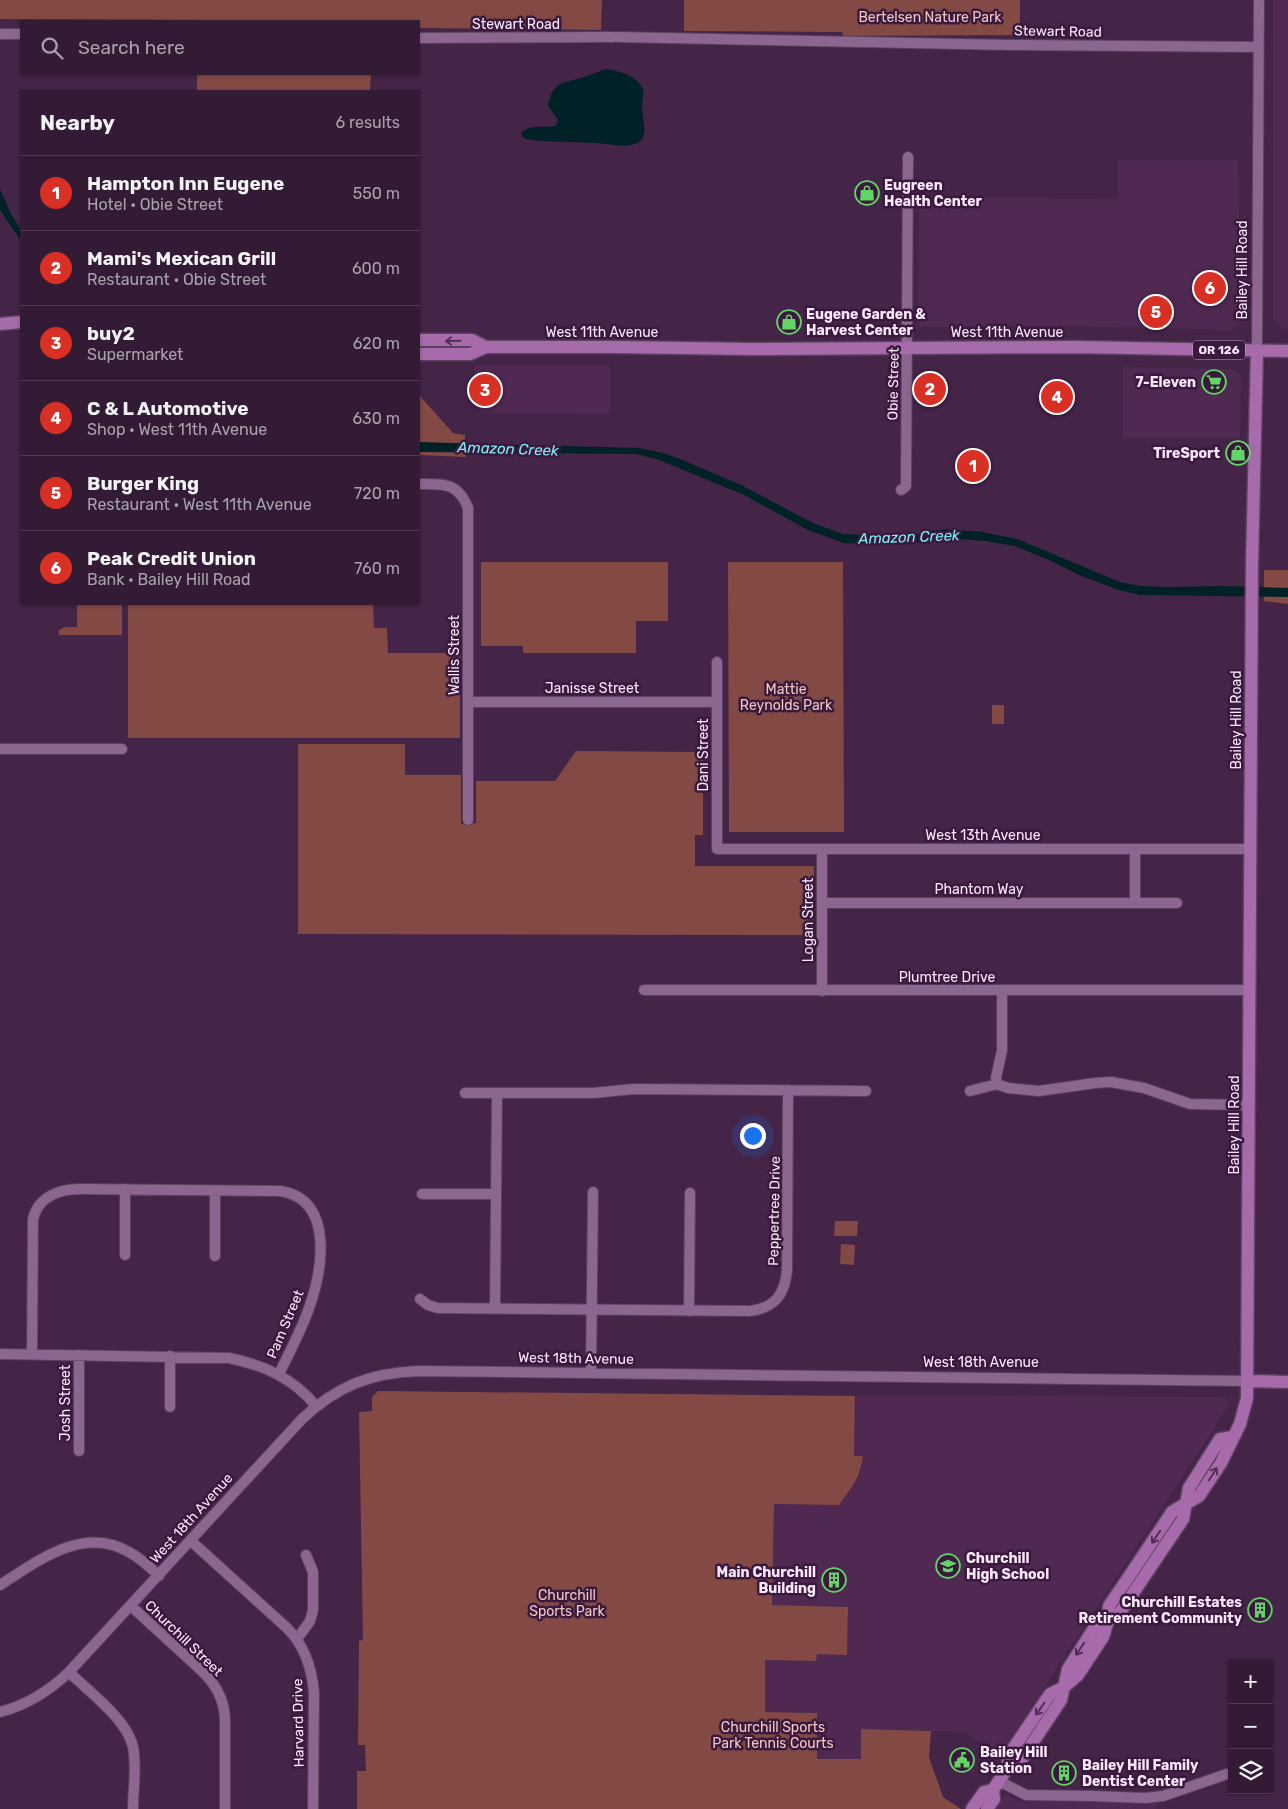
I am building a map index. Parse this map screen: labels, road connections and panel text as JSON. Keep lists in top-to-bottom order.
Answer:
{
  "streets": {
    "main road": [
      "Bailey Hill Road",
      "West 11th Avenue",
      "OR 126",
      "West 18th Avenue"
    ],
    "street": [
      "Stewart Road",
      "Obie Street",
      "Wallis Street",
      "Janisse Street",
      "Dani Street",
      "West 13th Avenue",
      "Phantom Way",
      "Logan Street",
      "Plumtree Drive",
      "Peppertree Drive",
      "Pam Street",
      "Josh Street",
      "Churchill Street",
      "Harvard Drive"
    ]
  },
  "crossings": [
    ["Stewart Road", "Bailey Hill Road"],
    ["Bailey Hill Road", "West 11th Avenue"],
    ["Bailey Hill Road", "West 13th Avenue"],
    ["Bailey Hill Road", "Plumtree Drive"],
    ["Bailey Hill Road", "West 18th Avenue"],
    ["West 11th Avenue", "Obie Street"],
    ["Wallis Street", "Janisse Street"],
    ["Janisse Street", "Dani Street"],
    ["Dani Street", "West 13th Avenue"],
    ["West 13th Avenue", "Logan Street"],
    ["Phantom Way", "Logan Street"],
    ["Logan Street", "Plumtree Drive"],
    ["Pam Street", "Josh Street"],
    ["West 18th Avenue", "Josh Street"],
    ["West 18th Avenue", "Churchill Street"],
    ["West 18th Avenue", "Harvard Drive"]
  ],
  "water": ["Amazon Creek"],
  "parks": [
    "Bertelsen Nature Park",
    "Mattie Reynolds Park",
    "Churchill Sports Park",
    "Churchill Sports Park Tennis Courts"
  ],
  "places": {
    "shop": ["Eugreen Health Center", "Eugene Garden & Harvest Center", "TireSport"],
    "supermarket": ["7-Eleven"],
    "school or university": ["Churchill High School"],
    "building": ["Main Churchill Building", "Churchill Estates Retirement Community", "Bailey Hill Family Dentist Center"],
    "public building": ["Bailey Hill Station"]
  },
  "page": {
    "search": "Search here",
    "heading": ["Nearby", "6 results"],
    "list": [
      {
        "mark": "1",
        "name": "Hampton Inn Eugene",
        "note": "Hotel · Obie Street",
        "value": "550 m"
      },
      {
        "mark": "2",
        "name": "Mami's Mexican Grill",
        "note": "Restaurant · Obie Street",
        "value": "600 m"
      },
      {
        "mark": "3",
        "name": "buy2",
        "note": "Supermarket",
        "value": "620 m"
      },
      {
        "mark": "4",
        "name": "C & L Automotive",
        "note": "Shop · West 11th Avenue",
        "value": "630 m"
      },
      {
        "mark": "5",
        "name": "Burger King",
        "note": "Restaurant · West 11th Avenue",
        "value": "720 m"
      },
      {
        "mark": "6",
        "name": "Peak Credit Union",
        "note": "Bank · Bailey Hill Road",
        "value": "760 m"
      }
    ],
    "pins": [
      "6",
      "5",
      "2",
      "3",
      "4",
      "1"
    ],
    "map_buttons": ["+", "−"]
  }
}
